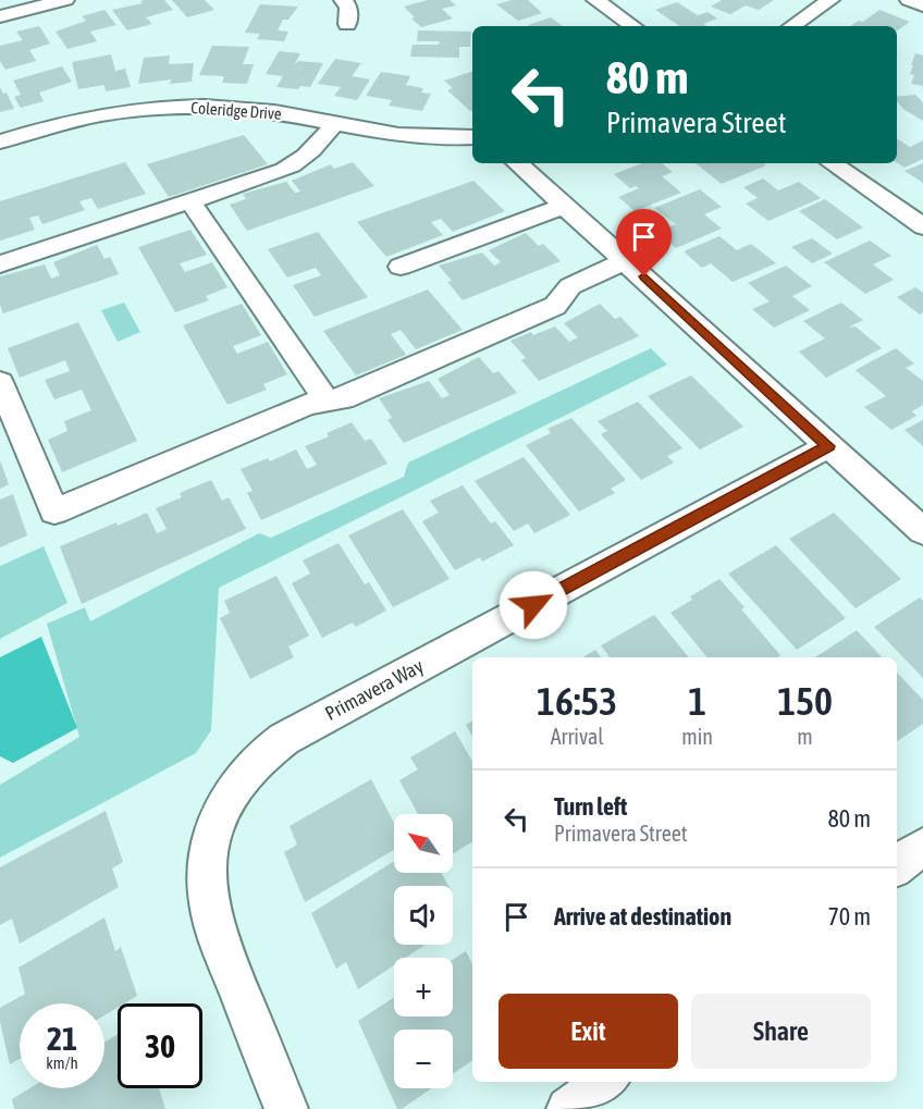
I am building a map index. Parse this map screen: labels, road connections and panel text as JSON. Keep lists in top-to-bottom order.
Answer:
{
  "streets": {
    "street": ["Coleridge Drive", "Primavera Way"]
  },
  "north": "top left",
  "page": {
    "turn": ["80 m", "Primavera Street"],
    "eta": [
      "16:53",
      "Arrival",
      "1",
      "min",
      "150",
      "m"
    ],
    "list": [
      {
        "name": "Turn left",
        "note": "Primavera Street",
        "value": "80 m"
      },
      {
        "name": "Arrive at destination",
        "value": "70 m"
      }
    ],
    "map_buttons": ["+", "−"],
    "buttons": ["Exit", "Share"],
    "speed": "21 km/h",
    "limit": "30"
  }
}
